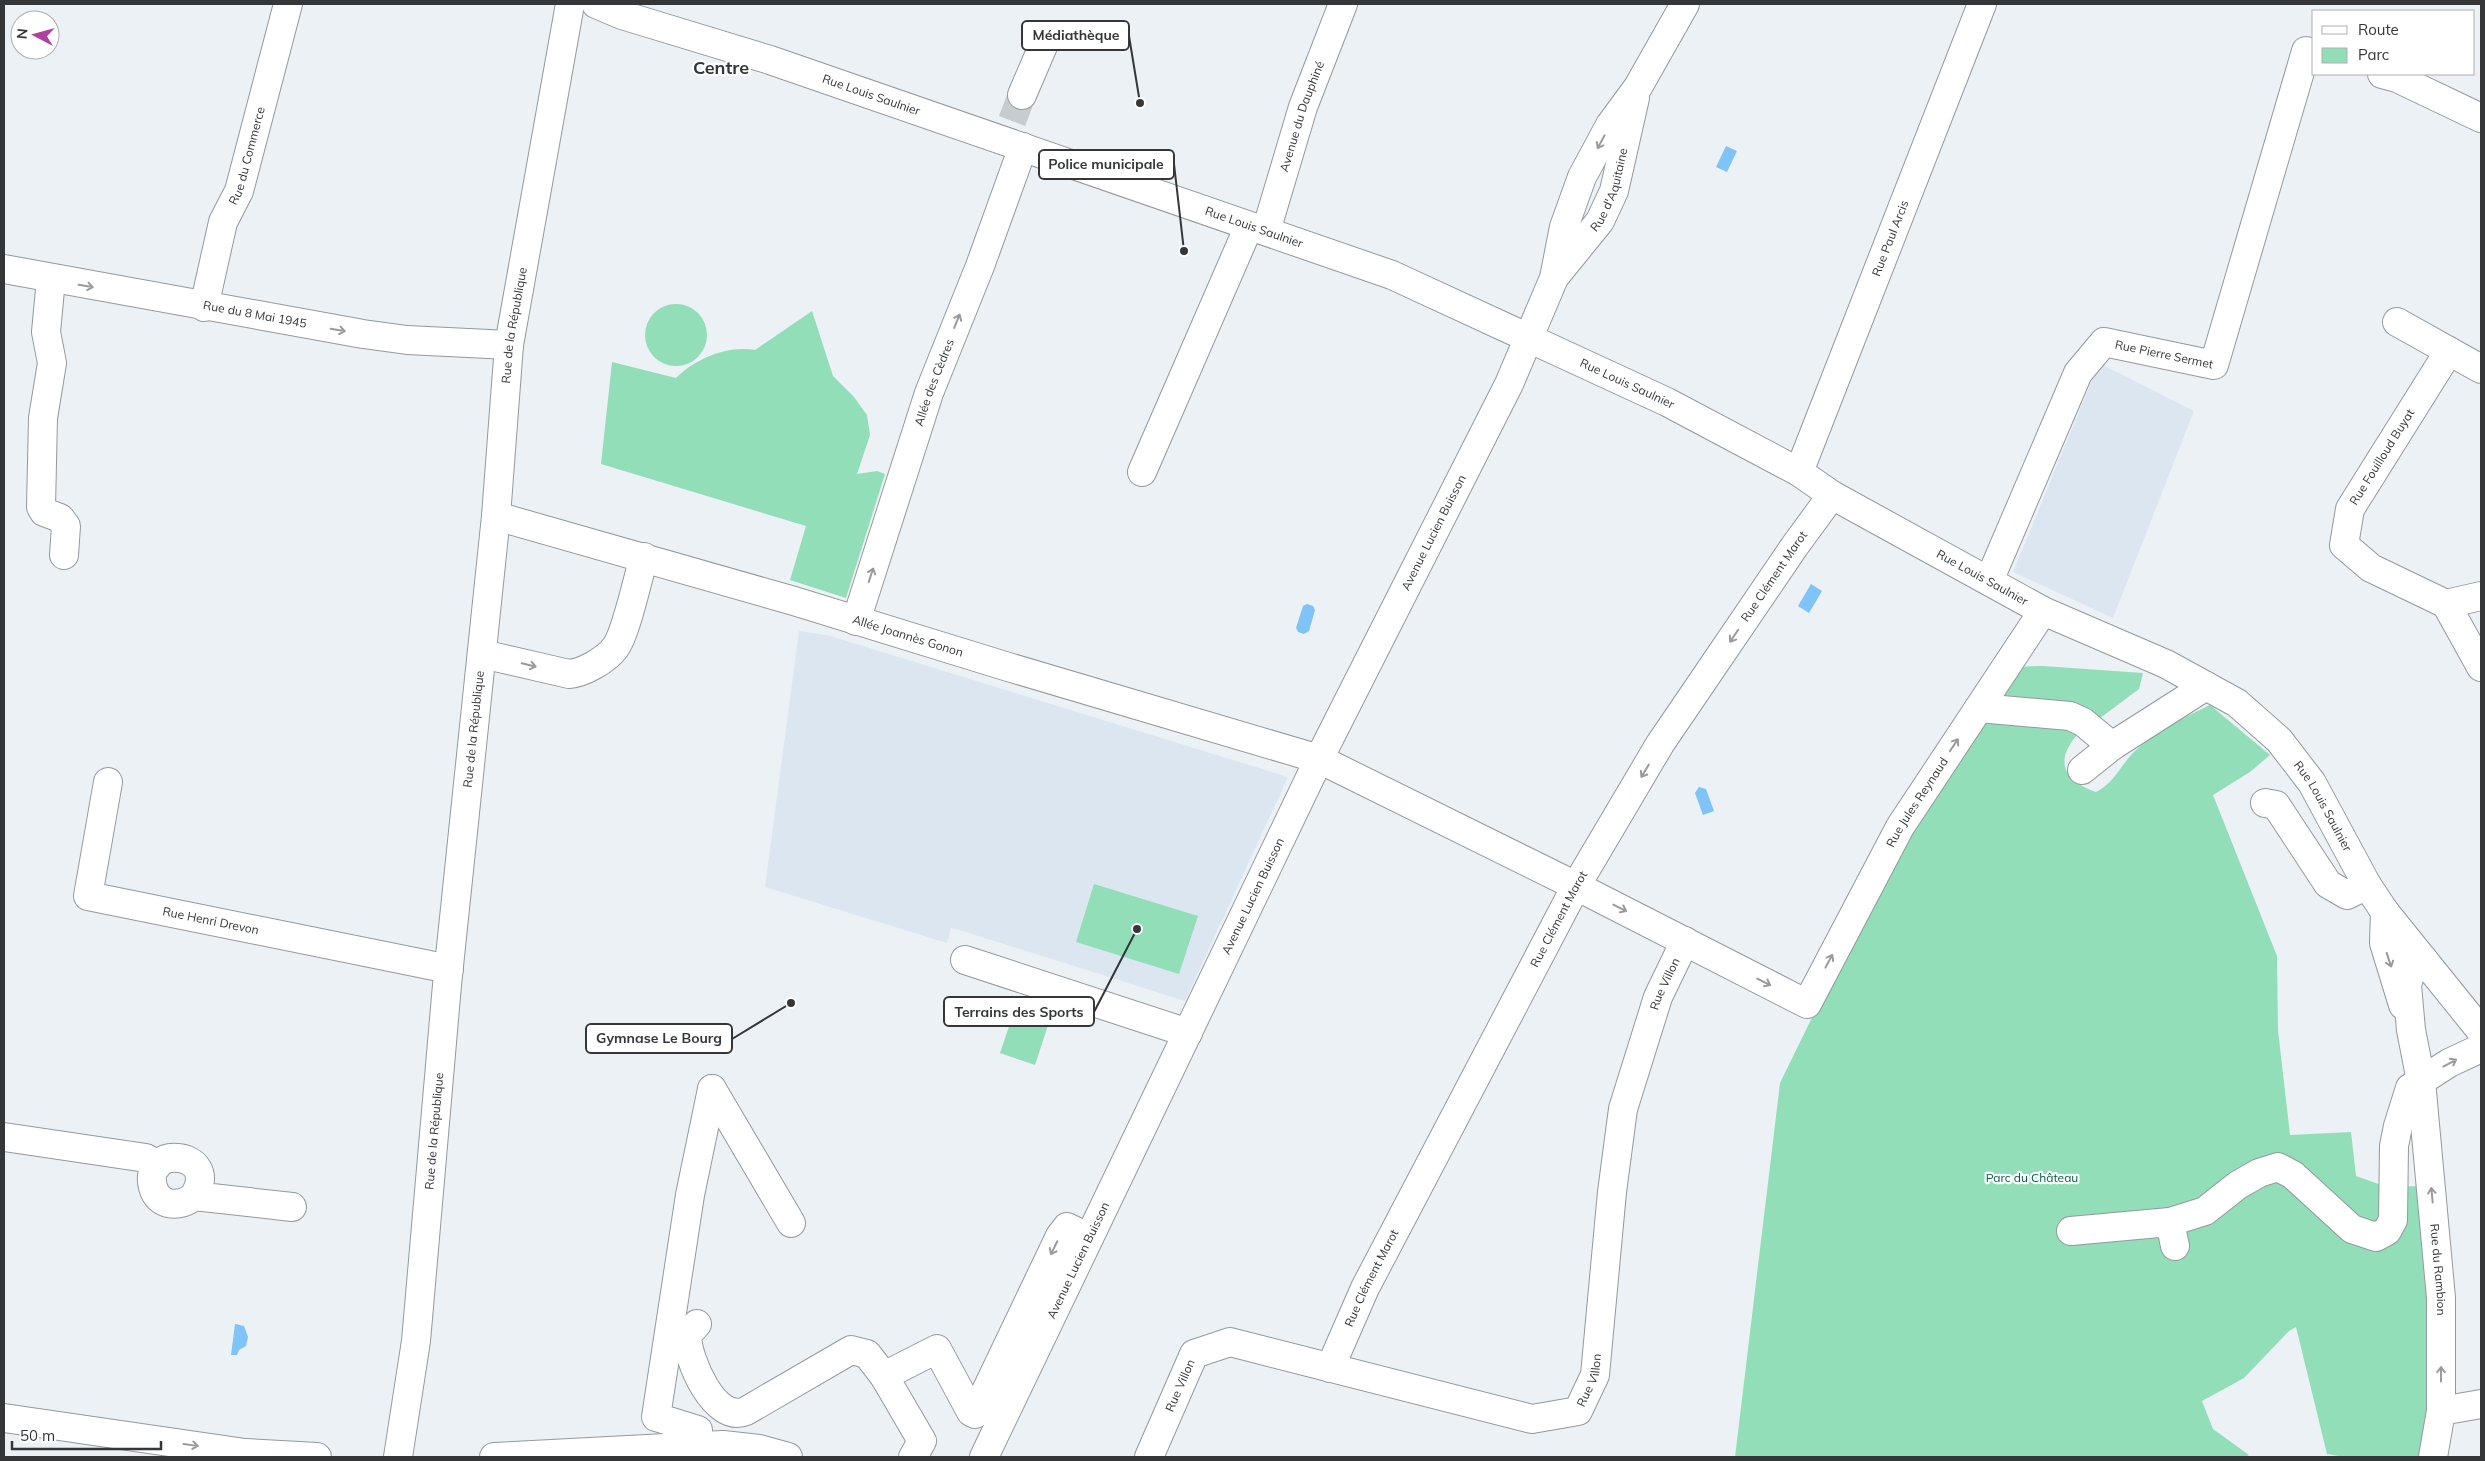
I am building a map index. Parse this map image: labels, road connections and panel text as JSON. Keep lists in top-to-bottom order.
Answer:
{
  "streets": {
    "street": [
      "Rue Louis Saulnier",
      "Avenue du Dauphiné",
      "Rue du Commerce",
      "Rue d'Aquitaine",
      "Rue Paul Arcis",
      "Rue du 8 Mai 1945",
      "Rue de la République",
      "Rue Pierre Sermet",
      "Allée des Cèdres",
      "Rue Fouilloud Buyat",
      "Avenue Lucien Buisson",
      "Rue Clément Marot",
      "Allée Joannès Gonon",
      "Rue Jules Reynaud",
      "Rue Henri Drevon",
      "Rue Villon",
      "Rue du Rambion"
    ]
  },
  "crossings": [
    ["Rue Louis Saulnier", "Avenue du Dauphiné"],
    ["Rue Louis Saulnier", "Rue d'Aquitaine"],
    ["Rue Louis Saulnier", "Rue Paul Arcis"],
    ["Rue Louis Saulnier", "Rue Pierre Sermet"],
    ["Rue Louis Saulnier", "Allée des Cèdres"],
    ["Rue Louis Saulnier", "Avenue Lucien Buisson"],
    ["Rue Louis Saulnier", "Rue Clément Marot"],
    ["Rue Louis Saulnier", "Rue Jules Reynaud"],
    ["Rue du Commerce", "Rue du 8 Mai 1945"],
    ["Rue d'Aquitaine", "Avenue Lucien Buisson"],
    ["Rue du 8 Mai 1945", "Rue de la République"],
    ["Rue de la République", "Allée Joannès Gonon"],
    ["Rue de la République", "Rue Henri Drevon"],
    ["Allée des Cèdres", "Allée Joannès Gonon"],
    ["Avenue Lucien Buisson", "Allée Joannès Gonon"],
    ["Rue Clément Marot", "Allée Joannès Gonon"],
    ["Rue Clément Marot", "Rue Villon"],
    ["Allée Joannès Gonon", "Rue Jules Reynaud"],
    ["Allée Joannès Gonon", "Rue Villon"]
  ],
  "one_way": [
    "Rue du 8 Mai 1945",
    "Allée des Cèdres",
    "Rue Clément Marot",
    "Rue Jules Reynaud",
    "Rue du Rambion"
  ],
  "districts": ["Centre"],
  "parks": ["Parc du Château"],
  "places": [
    "Médiathèque",
    "Police municipale",
    "Terrains des Sports",
    "Gymnase Le Bourg"
  ],
  "legend": ["Route", "Parc"],
  "scale_bar": "50 m",
  "north": "left"
}
